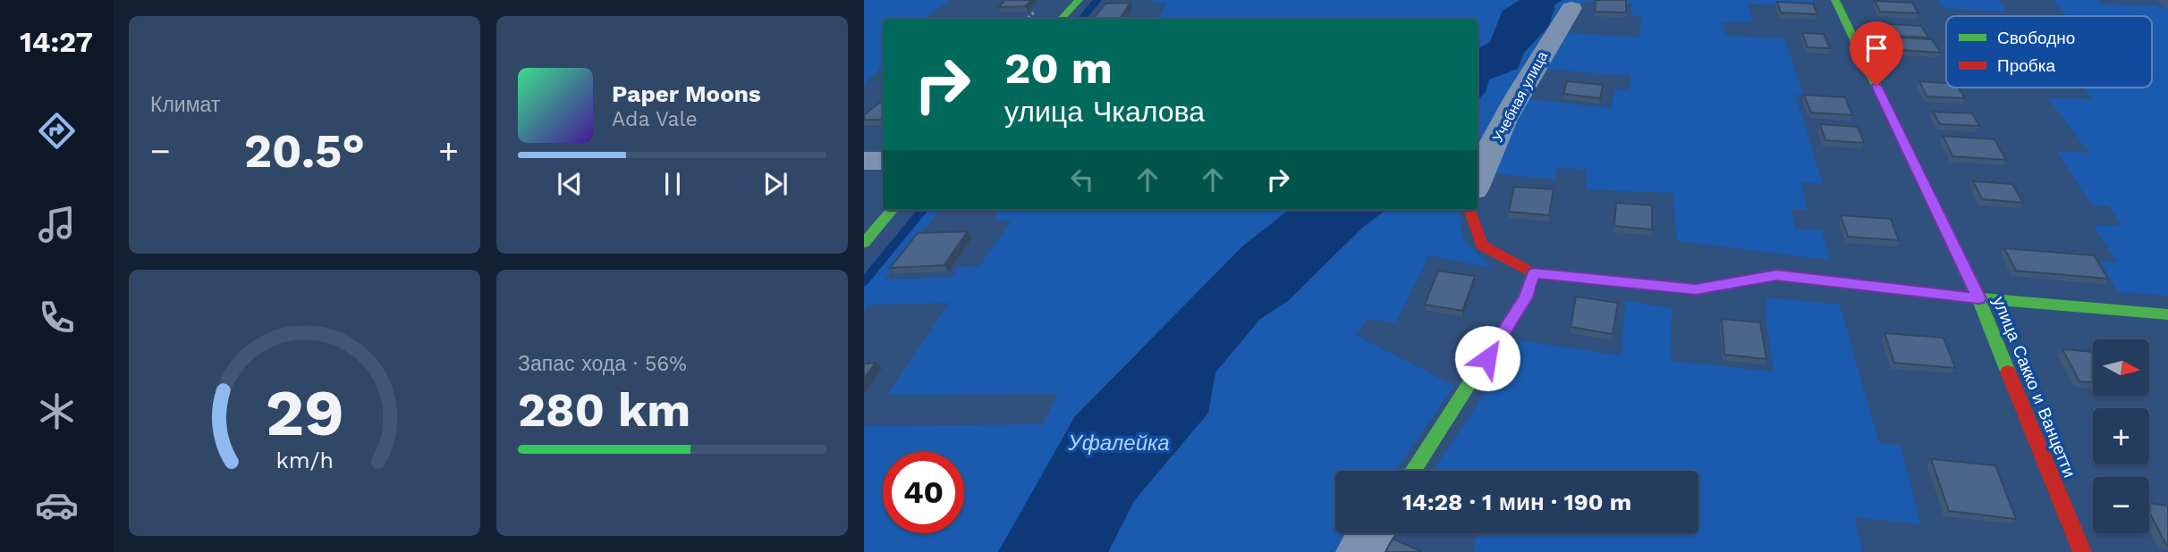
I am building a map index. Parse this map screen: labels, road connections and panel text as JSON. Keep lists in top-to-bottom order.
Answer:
{
  "streets": {
    "street": ["Учебная улица", "улица Сакко и Ванцетти"]
  },
  "water": ["Уфалейка"],
  "legend": ["Свободно", "Пробка"],
  "north": "right",
  "page": {
    "tabs": "14:27",
    "tile": [
      "Климат",
      ["Запас хода · 56%", "280 km"]
    ],
    "turn": ["20 m", "улица Чкалова"],
    "song": ["Paper Moons", "Ada Vale"],
    "heat": ["−", "20.5°", "+"],
    "map_buttons": ["+", "−"],
    "limit": "40",
    "trip": "14:28 · 1 мин · 190 m",
    "gauge": ["29", "km/h"]
  }
}
